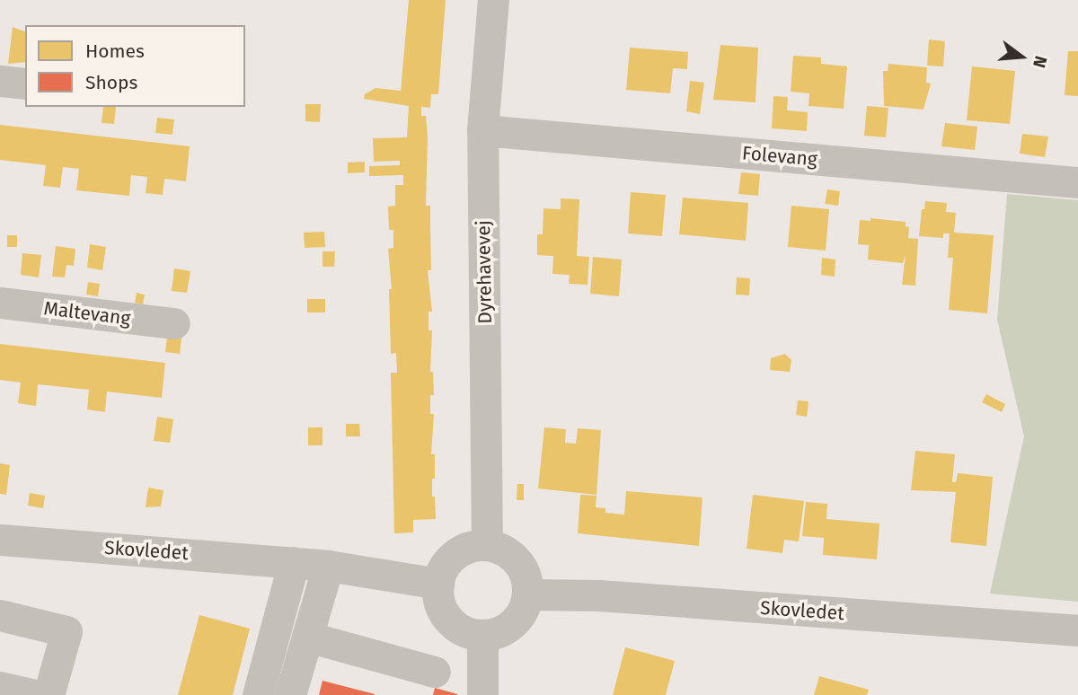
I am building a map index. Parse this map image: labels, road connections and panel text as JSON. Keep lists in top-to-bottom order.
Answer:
{
  "streets": {
    "street": [
      "Folevang",
      "Dyrehavevej",
      "Maltevang",
      "Skovledet"
    ]
  },
  "crossings": [
    ["Folevang", "Dyrehavevej"],
    ["Dyrehavevej", "Skovledet"]
  ],
  "legend": ["Homes", "Shops"],
  "north": "right"
}
